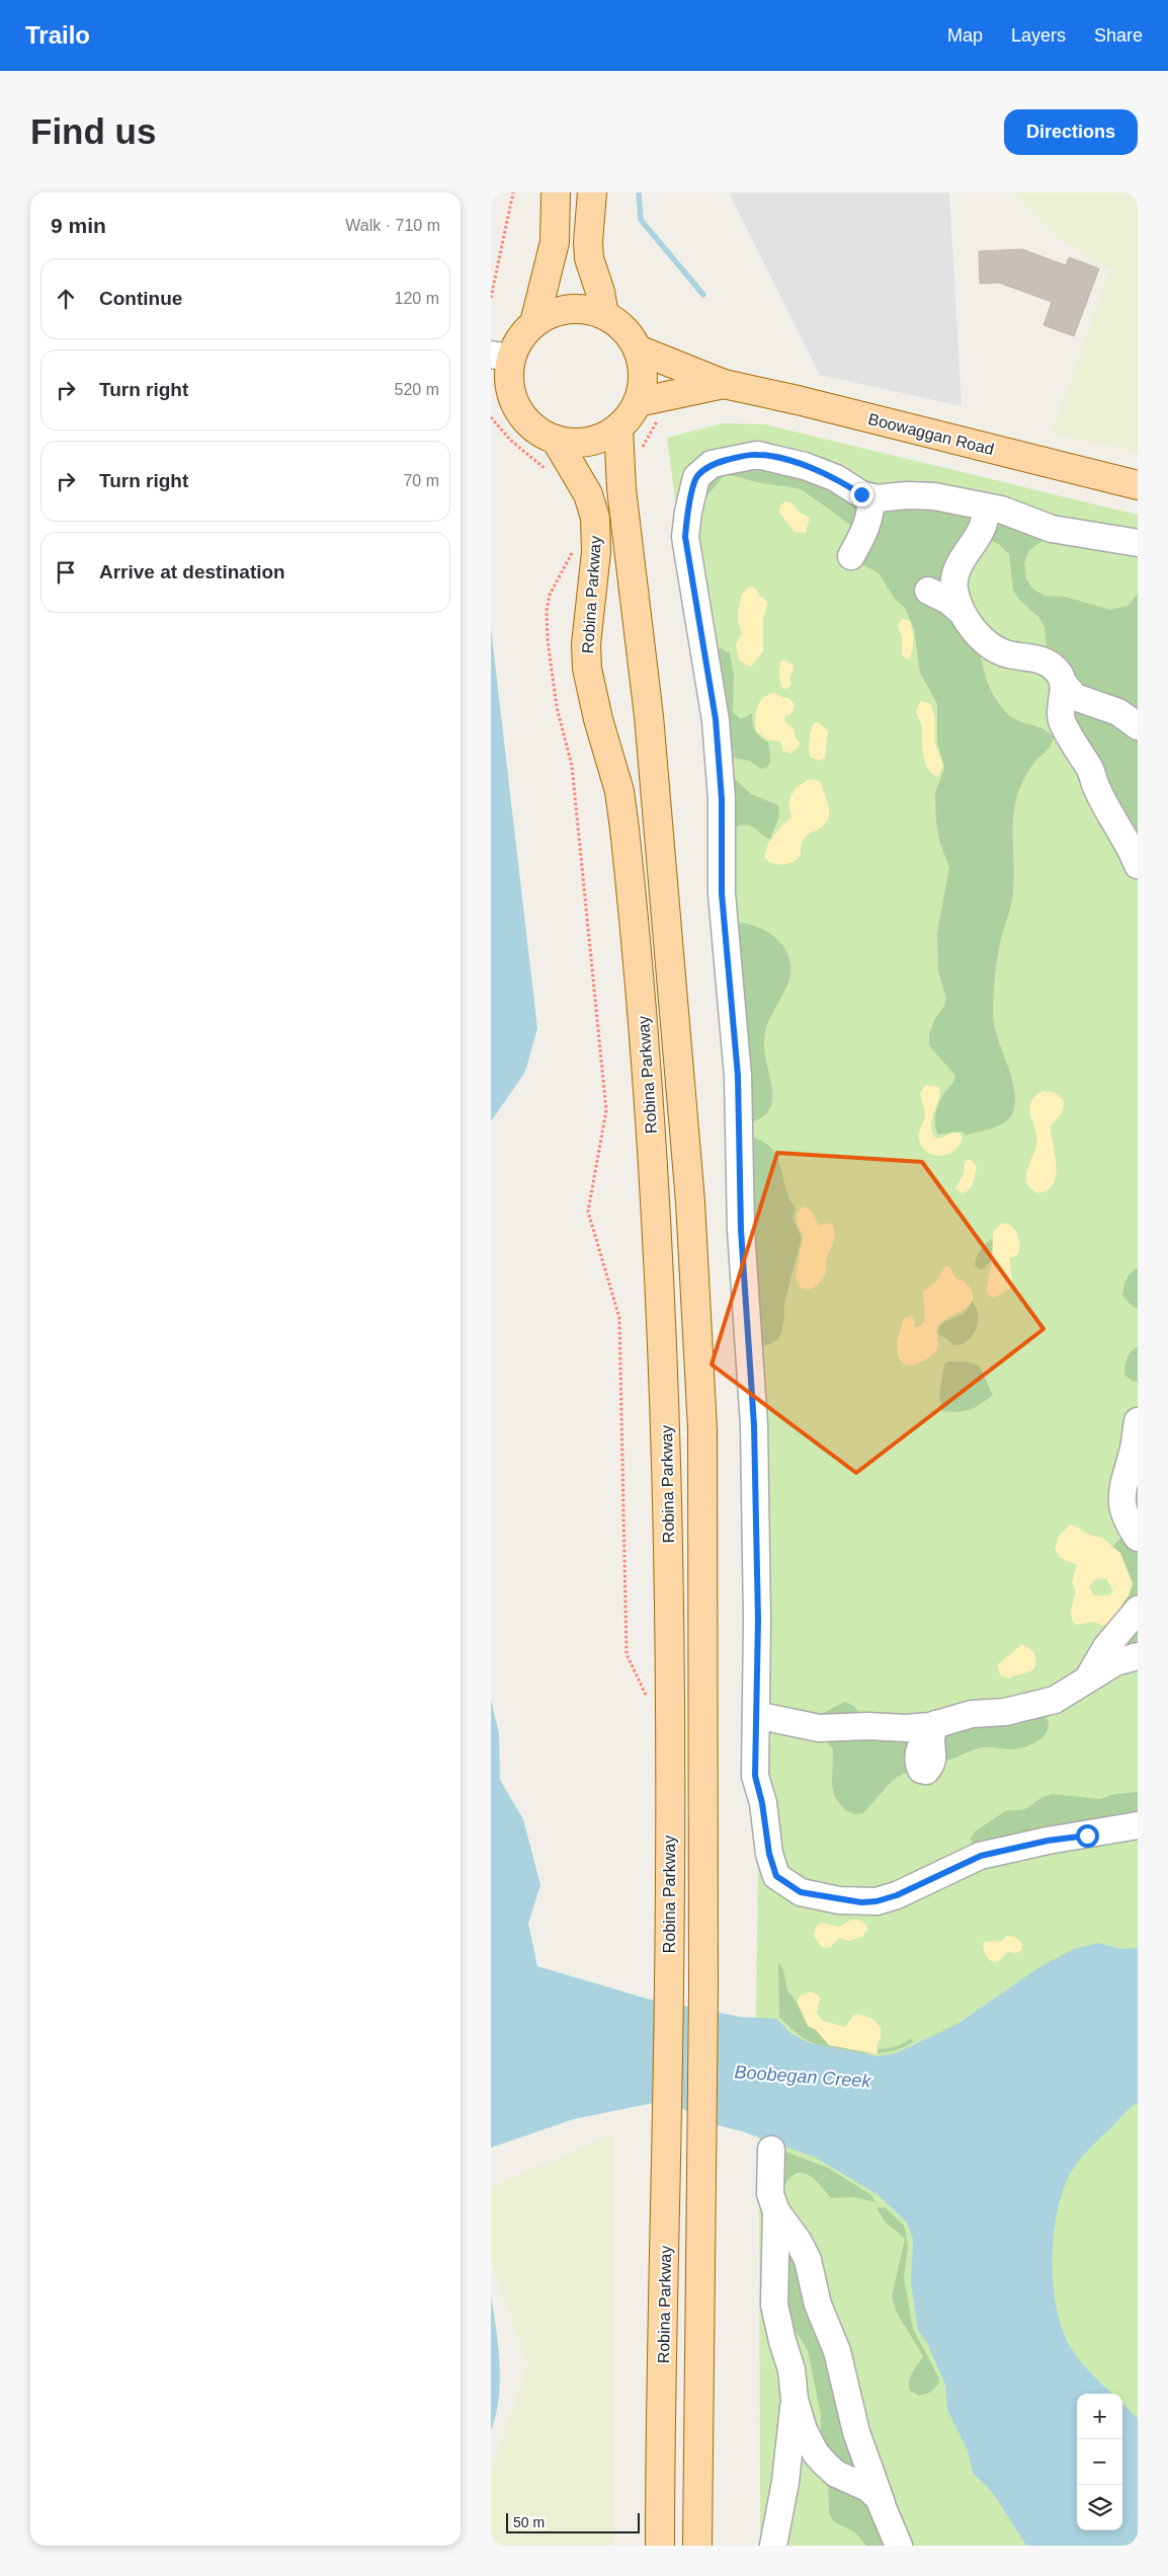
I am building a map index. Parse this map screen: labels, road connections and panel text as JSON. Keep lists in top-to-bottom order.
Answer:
{
  "streets": {
    "main road": ["Boowaggan Road", "Robina Parkway"]
  },
  "crossings": [
    ["Boowaggan Road", "Robina Parkway"]
  ],
  "water": ["Boobegan Creek"],
  "scale_bar": "50 m",
  "page": {
    "header": "Trailo",
    "nav": ["Map", "Layers", "Share"],
    "buttons": "Directions",
    "title": "Find us",
    "heading": ["9 min", "Walk · 710 m"],
    "list": [
      ["Continue", "120 m"],
      ["Turn right", "520 m"],
      ["Turn right", "70 m"],
      "Arrive at destination"
    ],
    "map_buttons": ["+", "−"],
    "scale": "50 m"
  }
}
